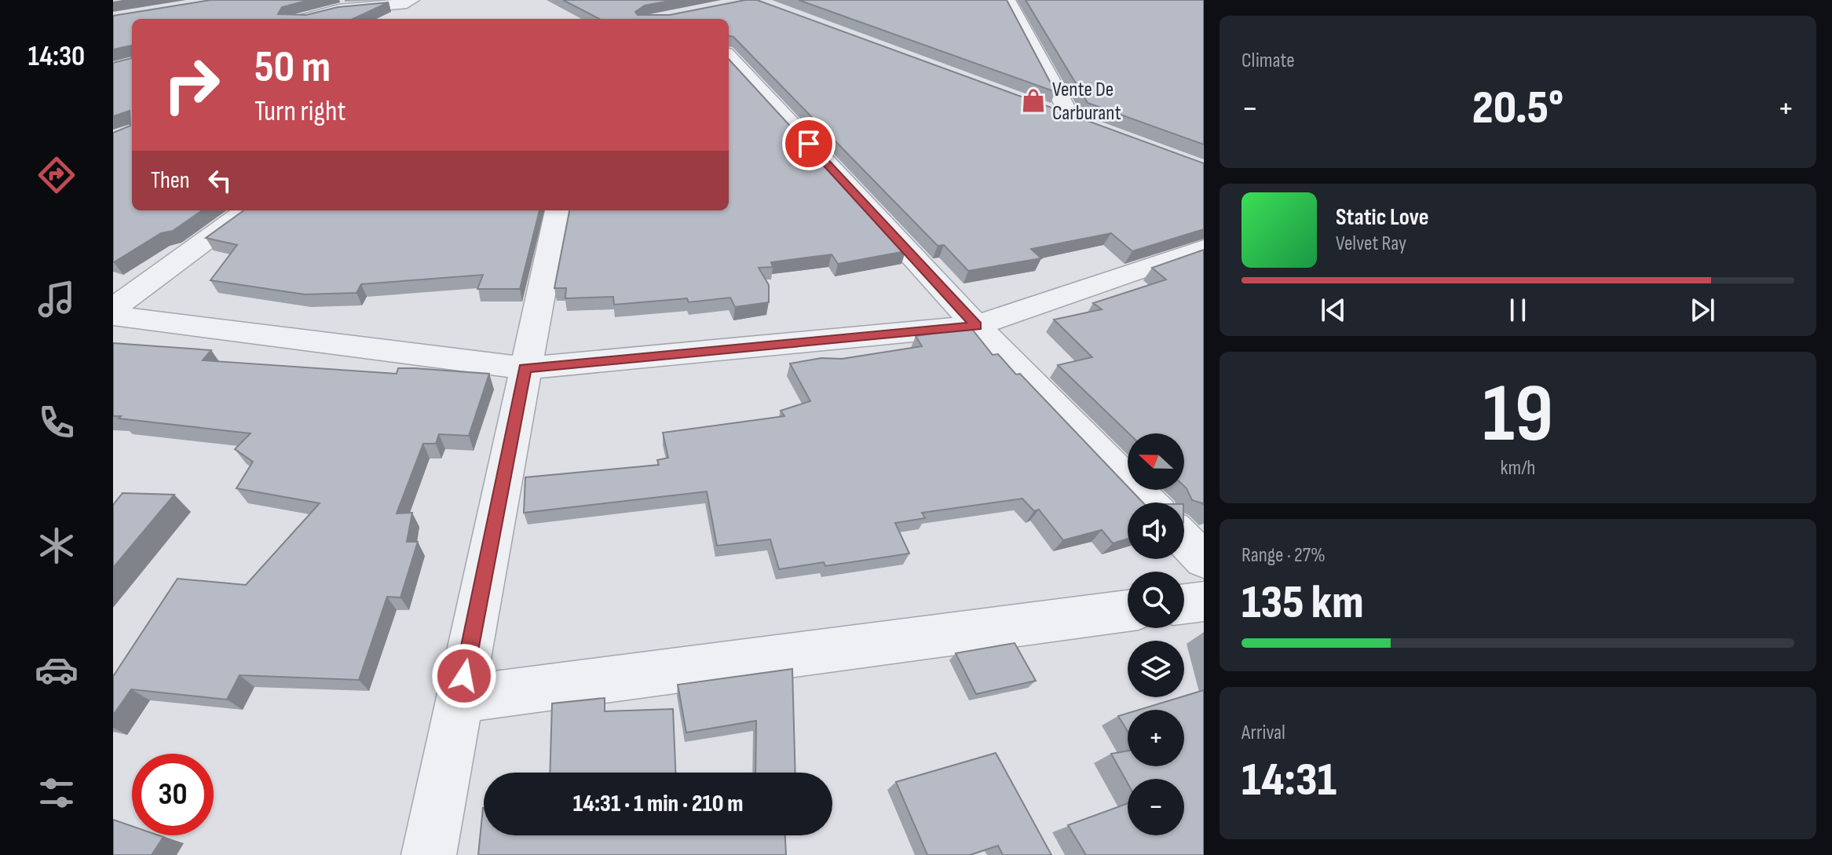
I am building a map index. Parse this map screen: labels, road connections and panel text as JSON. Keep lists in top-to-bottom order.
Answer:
{
  "places": {
    "shop": ["Vente De Carburant"]
  },
  "north": "left",
  "page": {
    "tabs": "14:30",
    "tile": [
      "Climate",
      ["19", "km/h"],
      ["Range · 27%", "135 km"],
      ["Arrival", "14:31"]
    ],
    "turn": ["50 m", "Turn right"],
    "heat": ["−", "20.5°", "+"],
    "then": "Then",
    "song": ["Static Love", "Velvet Ray"],
    "map_buttons": ["+", "−"],
    "limit": "30",
    "trip": "14:31 · 1 min · 210 m"
  }
}
